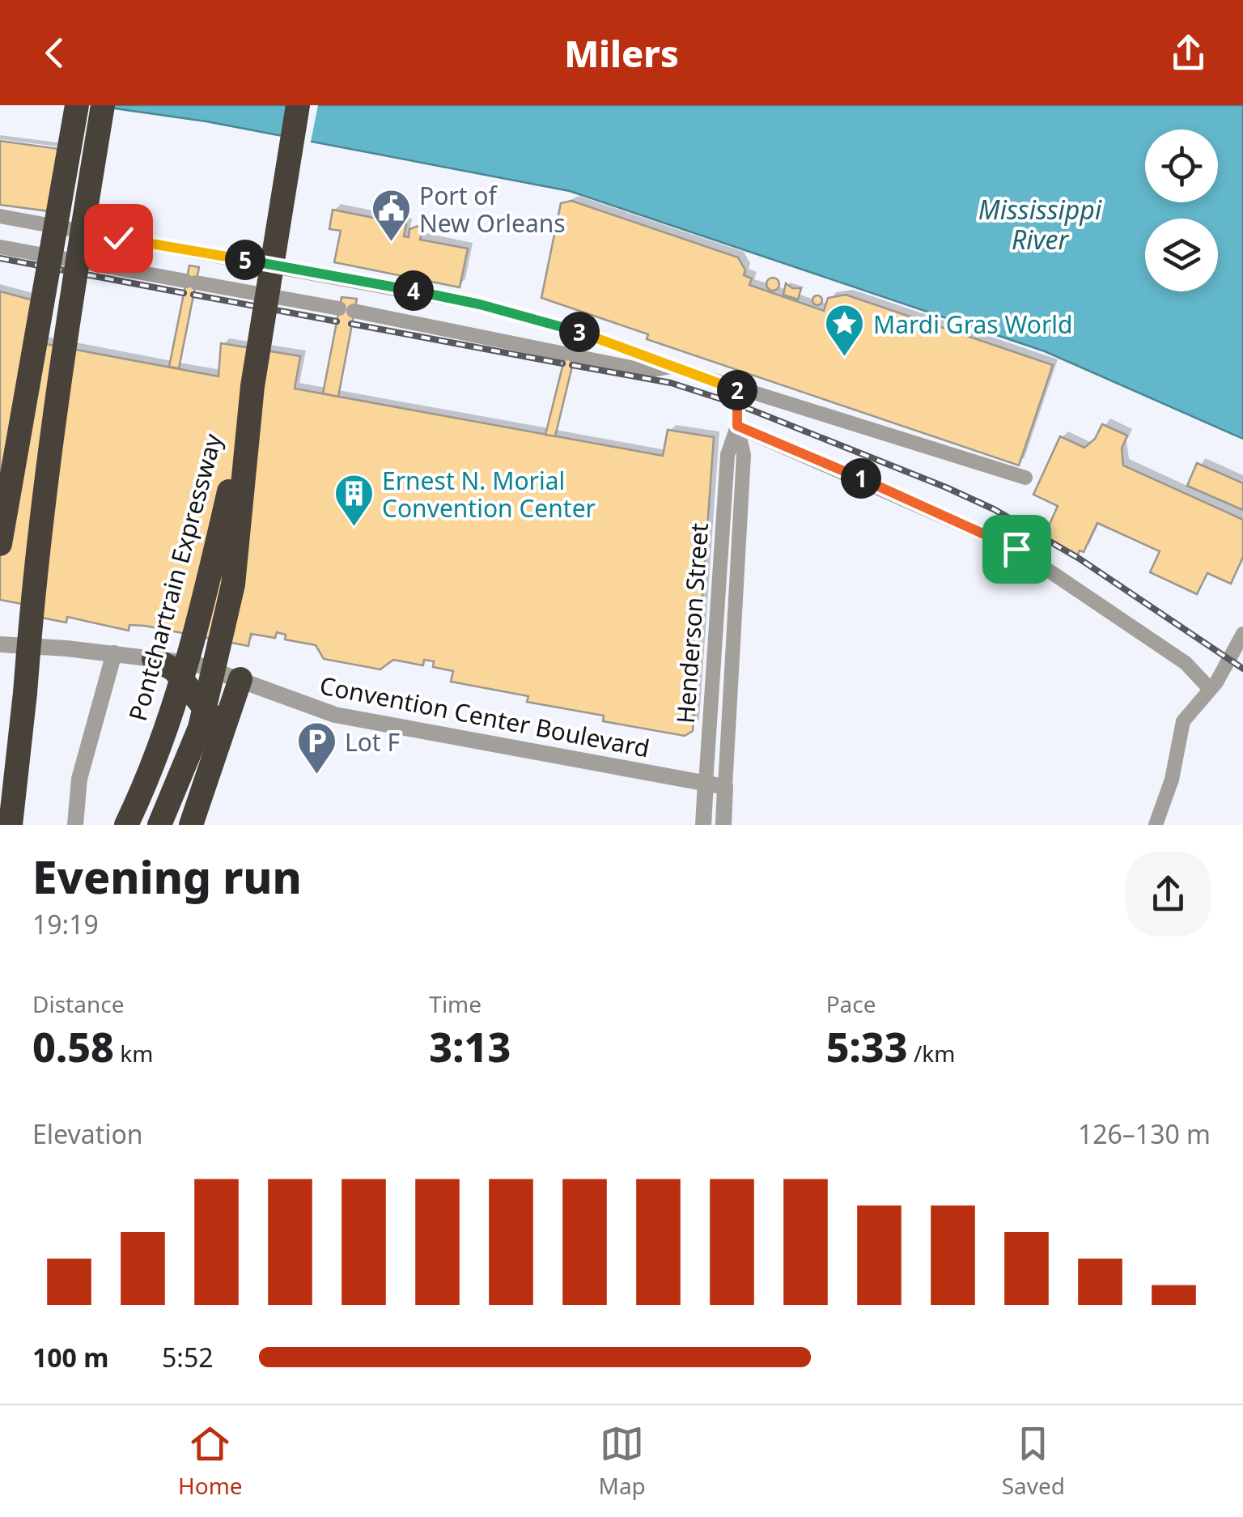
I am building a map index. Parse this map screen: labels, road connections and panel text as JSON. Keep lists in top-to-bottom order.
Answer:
{
  "streets": {
    "highway": ["Pontchartrain Expressway"],
    "street": ["Henderson Street", "Convention Center Boulevard"]
  },
  "crossings": [
    ["Henderson Street", "Convention Center Boulevard"]
  ],
  "water": ["Mississippi River"],
  "places": {
    "public building": ["Port of New Orleans"],
    "place": ["Mardi Gras World"],
    "building": ["Ernest N. Morial Convention Center"],
    "parking": ["Lot F"]
  },
  "page": {
    "header": "Milers",
    "pins": [
      "5",
      "4",
      "3",
      "2",
      "1"
    ],
    "heading": ["Evening run", "19:19"],
    "stats": [
      ["Distance", "0.58 km"],
      ["Time", "3:13"],
      ["Pace", "5:33 /km"]
    ],
    "chart": ["Elevation", "126–130 m"],
    "list": [
      {
        "name": "100 m",
        "note": "5:52"
      }
    ],
    "tabs": ["Home", "Map", "Saved"]
  }
}
